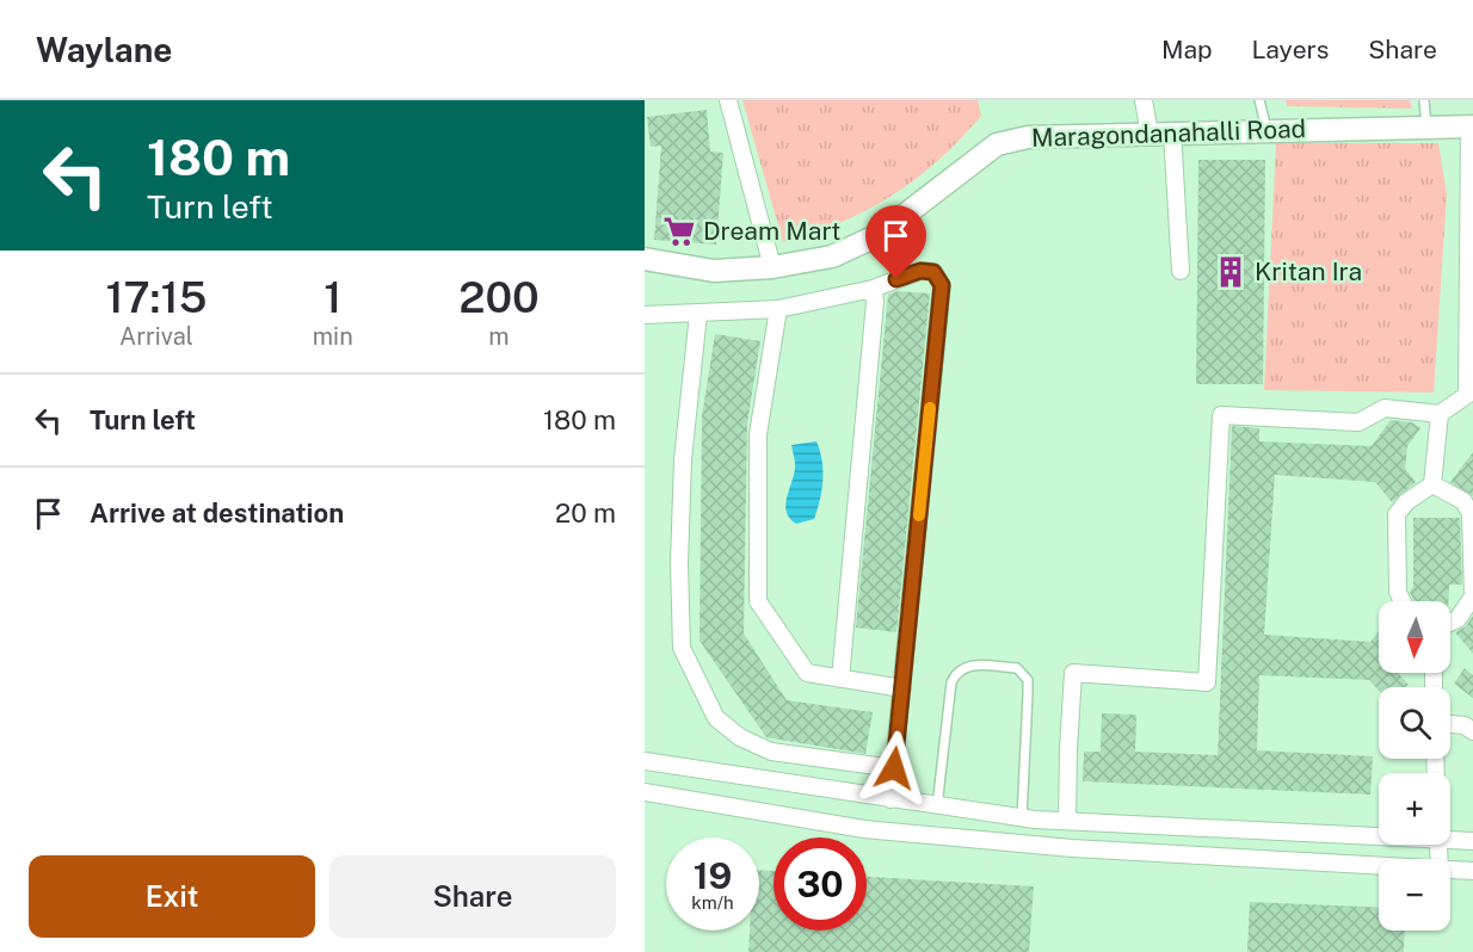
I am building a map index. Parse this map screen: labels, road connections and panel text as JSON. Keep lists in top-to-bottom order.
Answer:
{
  "streets": {
    "street": ["Maragondanahalli Road"]
  },
  "places": {
    "supermarket": ["Dream Mart"],
    "building": ["Kritan Ira"]
  },
  "north": "bottom",
  "page": {
    "header": "Waylane",
    "nav": ["Map", "Layers", "Share"],
    "turn": ["180 m", "Turn left"],
    "eta": [
      "17:15",
      "Arrival",
      "1",
      "min",
      "200",
      "m"
    ],
    "list": [
      {
        "name": "Turn left",
        "value": "180 m"
      },
      {
        "name": "Arrive at destination",
        "value": "20 m"
      }
    ],
    "map_buttons": ["+", "−"],
    "speed": "19 km/h",
    "limit": "30",
    "buttons": ["Exit", "Share"]
  }
}
